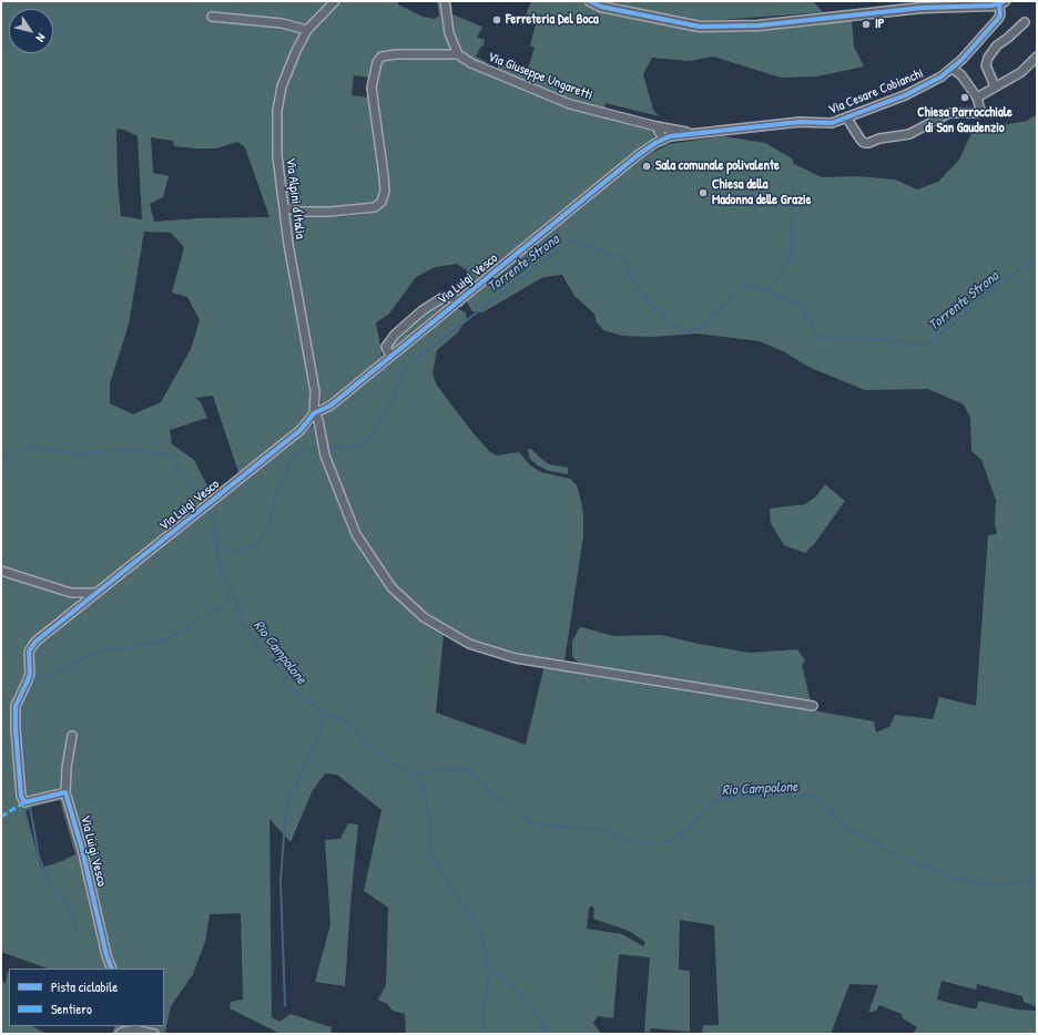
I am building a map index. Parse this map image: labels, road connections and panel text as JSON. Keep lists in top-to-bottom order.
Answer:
{
  "streets": {
    "street": [
      "Via Giuseppe Ungaretti",
      "Via Cesare Cobianchi",
      "Via Alpini d'Italia",
      "Via Luigi Vesco"
    ]
  },
  "crossings": [
    ["Via Giuseppe Ungaretti", "Via Cesare Cobianchi"],
    ["Via Cesare Cobianchi", "Via Luigi Vesco"],
    ["Via Alpini d'Italia", "Via Luigi Vesco"]
  ],
  "water": ["Torrente Strona", "Rio Campolone"],
  "places": [
    "Ferreteria Del Boca",
    "IP",
    "Chiesa Parrocchiale di San Gaudenzio",
    "Sala comunale polivalente",
    "Chiesa della Madonna delle Grazie"
  ],
  "legend": ["Pista ciclabile", "Sentiero"],
  "north": "bottom right"
}
